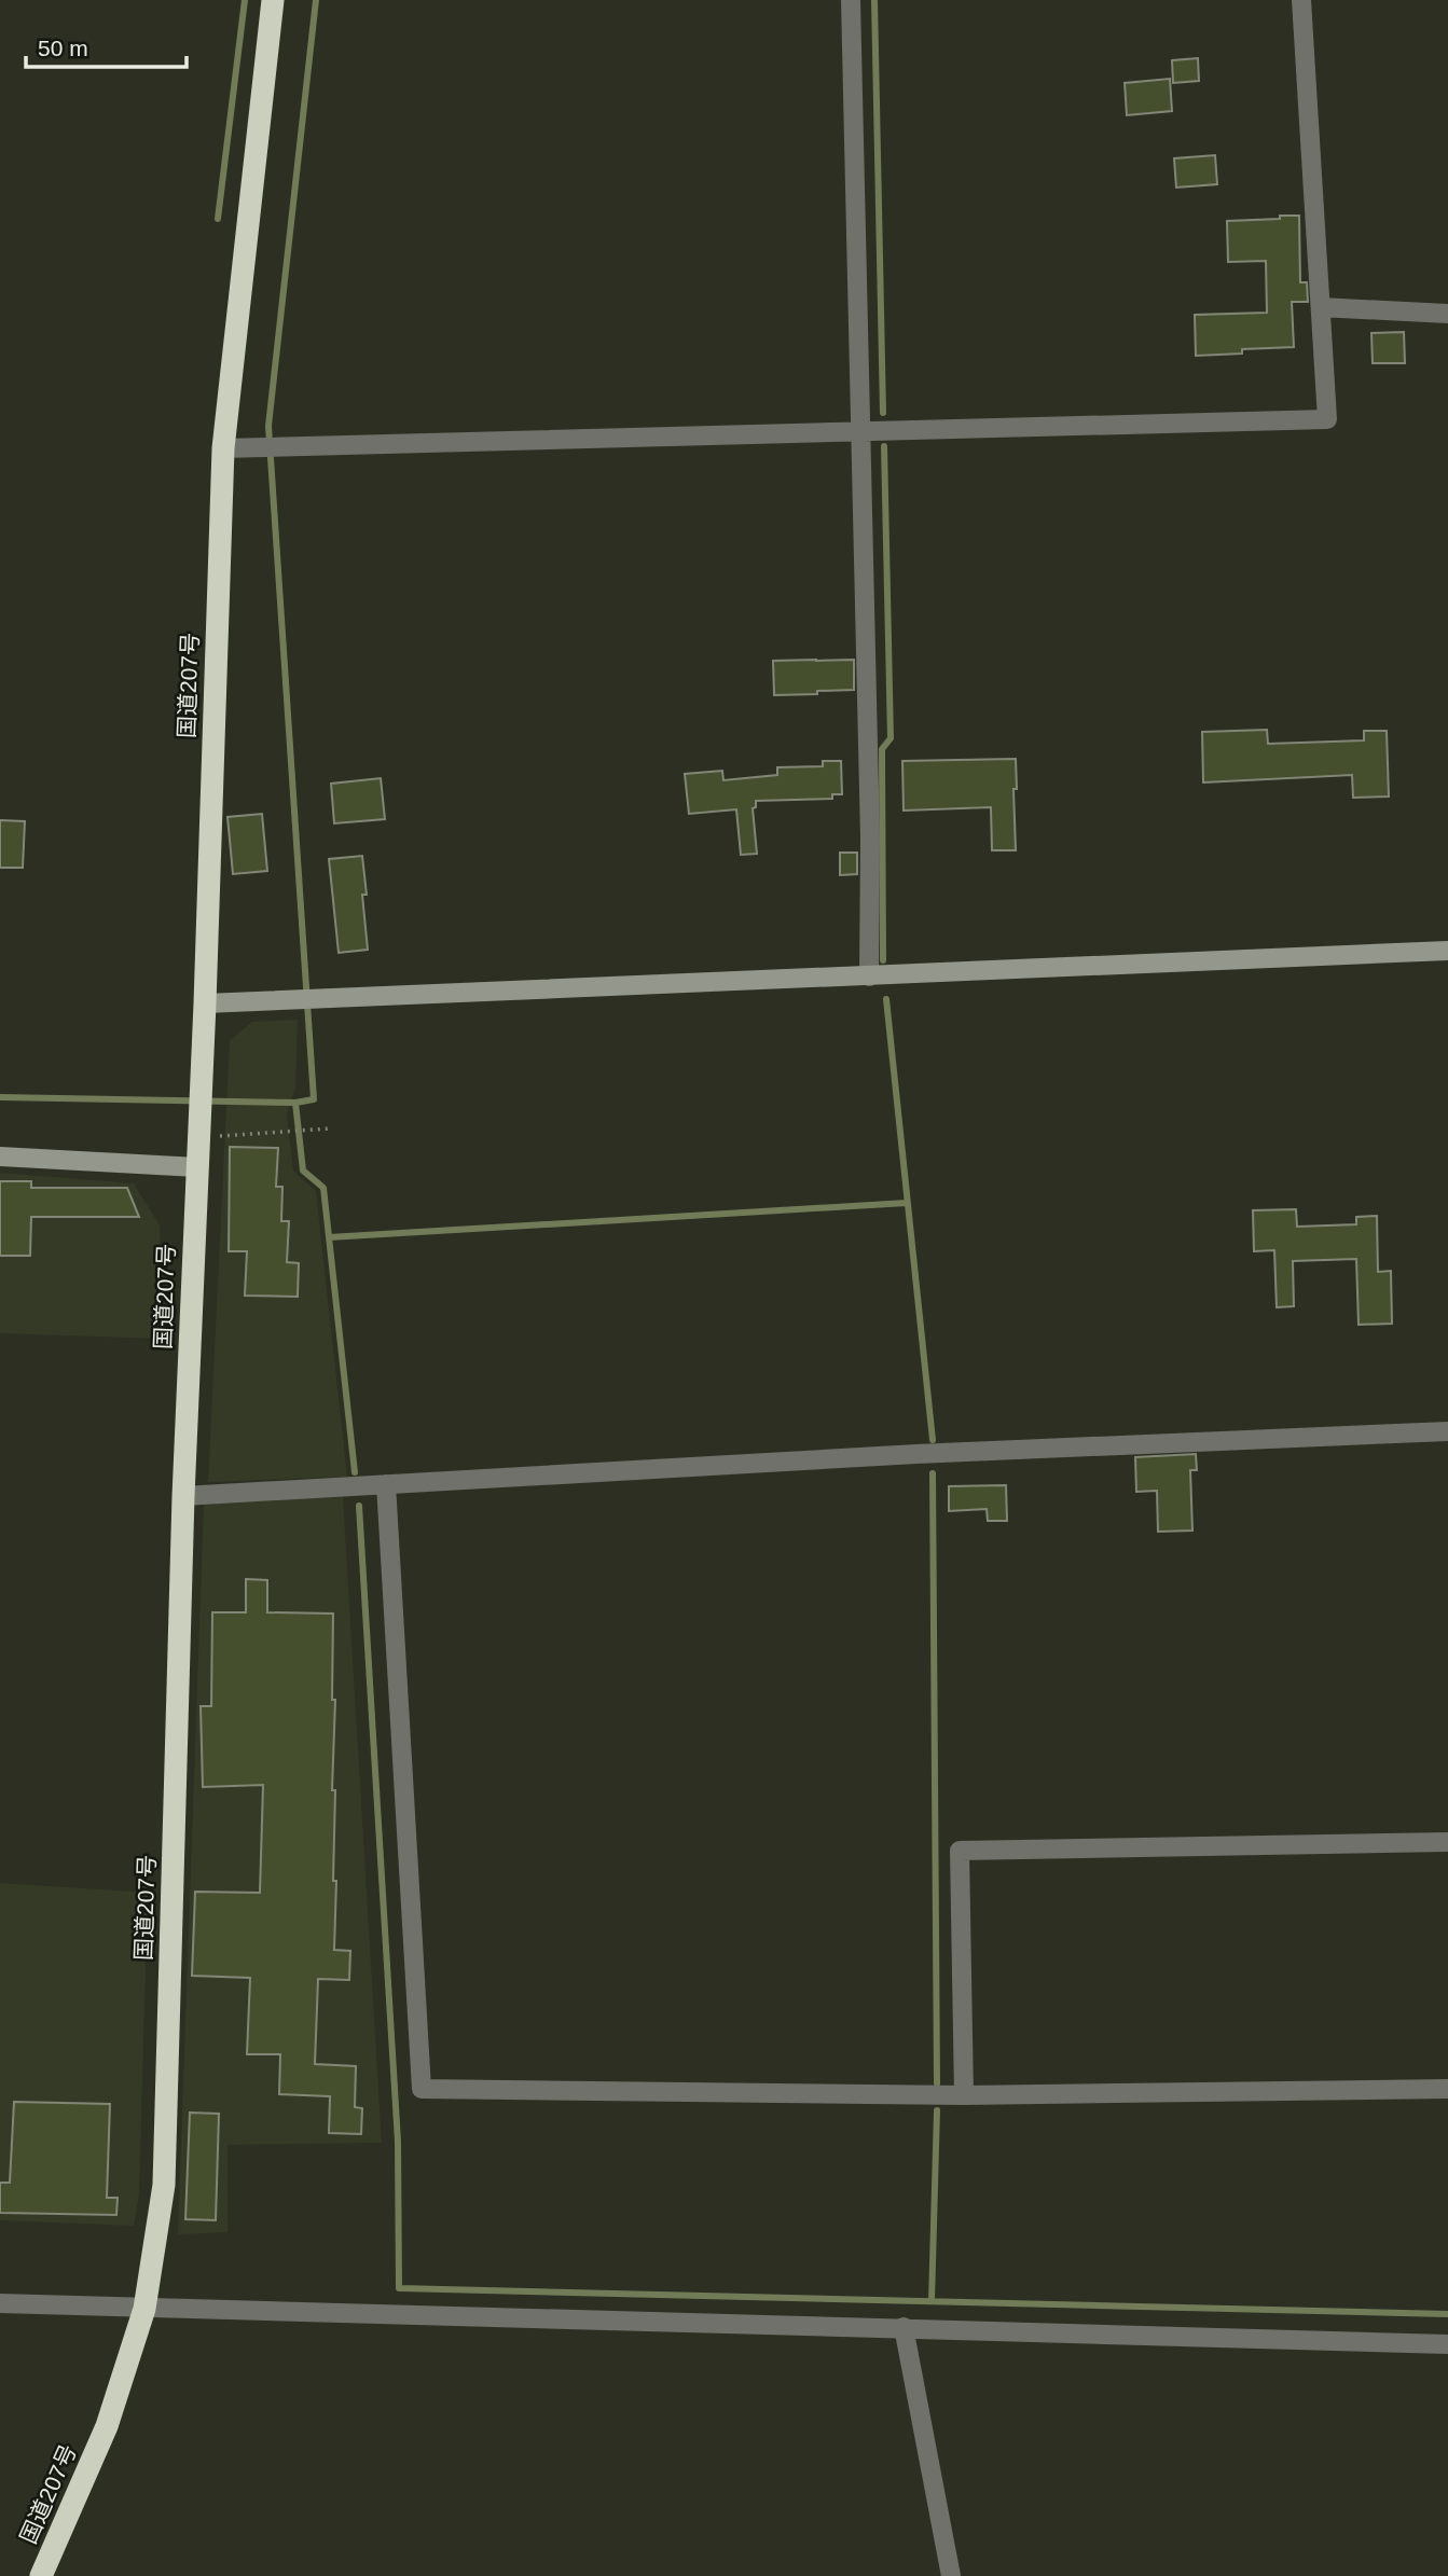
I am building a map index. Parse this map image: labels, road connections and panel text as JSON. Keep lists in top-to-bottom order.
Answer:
{
  "streets": {
    "highway": ["国道207号"]
  },
  "scale_bar": "50 m"
}
